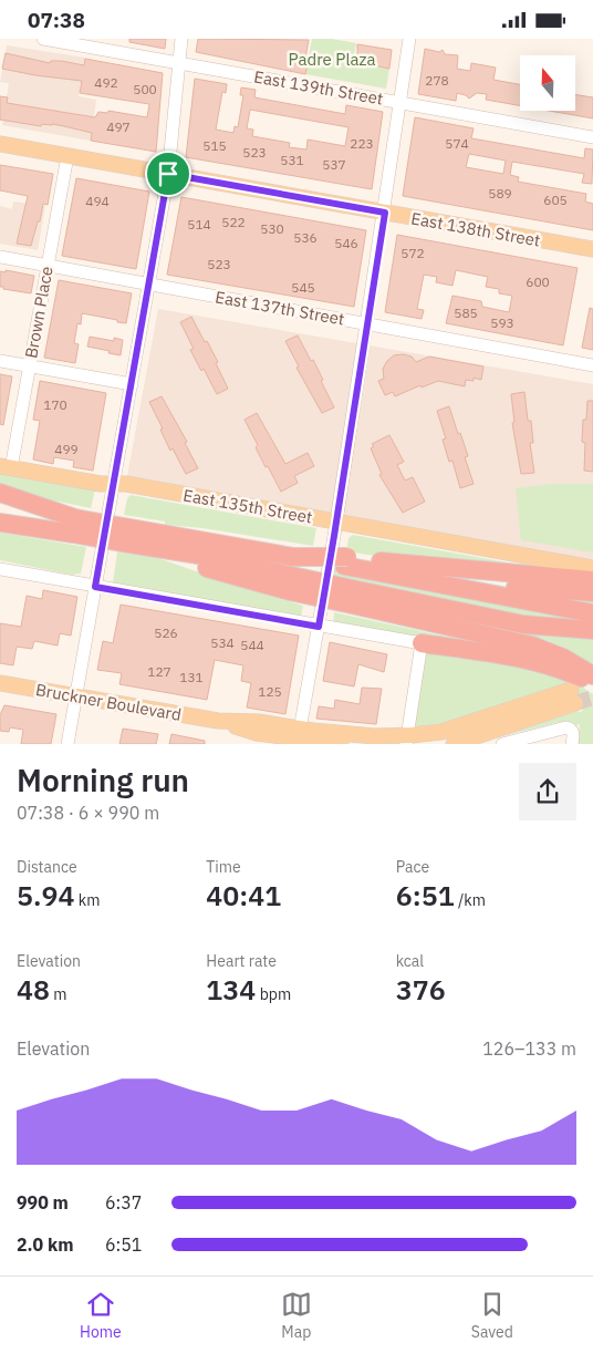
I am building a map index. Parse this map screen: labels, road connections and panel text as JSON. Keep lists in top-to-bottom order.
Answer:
{
  "streets": {
    "main road": ["East 138th Street", "East 135th Street", "Bruckner Boulevard"],
    "street": ["East 139th Street", "East 137th Street", "Brown Place"]
  },
  "crossings": [
    ["East 138th Street", "Brown Place"],
    ["East 137th Street", "Brown Place"],
    ["Brown Place", "East 135th Street"]
  ],
  "parks": ["Padre Plaza"],
  "house_numbers": [
    "278",
    "492",
    "500",
    "497",
    "223",
    "574",
    "515",
    "523",
    "531",
    "537",
    "589",
    "605",
    "494",
    "522",
    "514",
    "530",
    "536",
    "546",
    "572",
    "523",
    "600",
    "545",
    "585",
    "593",
    "170",
    "499",
    "526",
    "534",
    "544",
    "127",
    "131",
    "125"
  ],
  "north": "top",
  "page": {
    "status": "07:38",
    "heading": ["Morning run", "07:38 · 6 × 990 m"],
    "stats": [
      ["Distance", "5.94 km"],
      ["Time", "40:41"],
      ["Pace", "6:51 /km"],
      ["Elevation", "48 m"],
      ["Heart rate", "134 bpm"],
      ["kcal", "376"]
    ],
    "chart": ["Elevation", "126–133 m"],
    "list": [
      {
        "name": "990 m",
        "note": "6:37"
      },
      {
        "name": "2.0 km",
        "note": "6:51"
      }
    ],
    "tabs": ["Home", "Map", "Saved"]
  }
}
